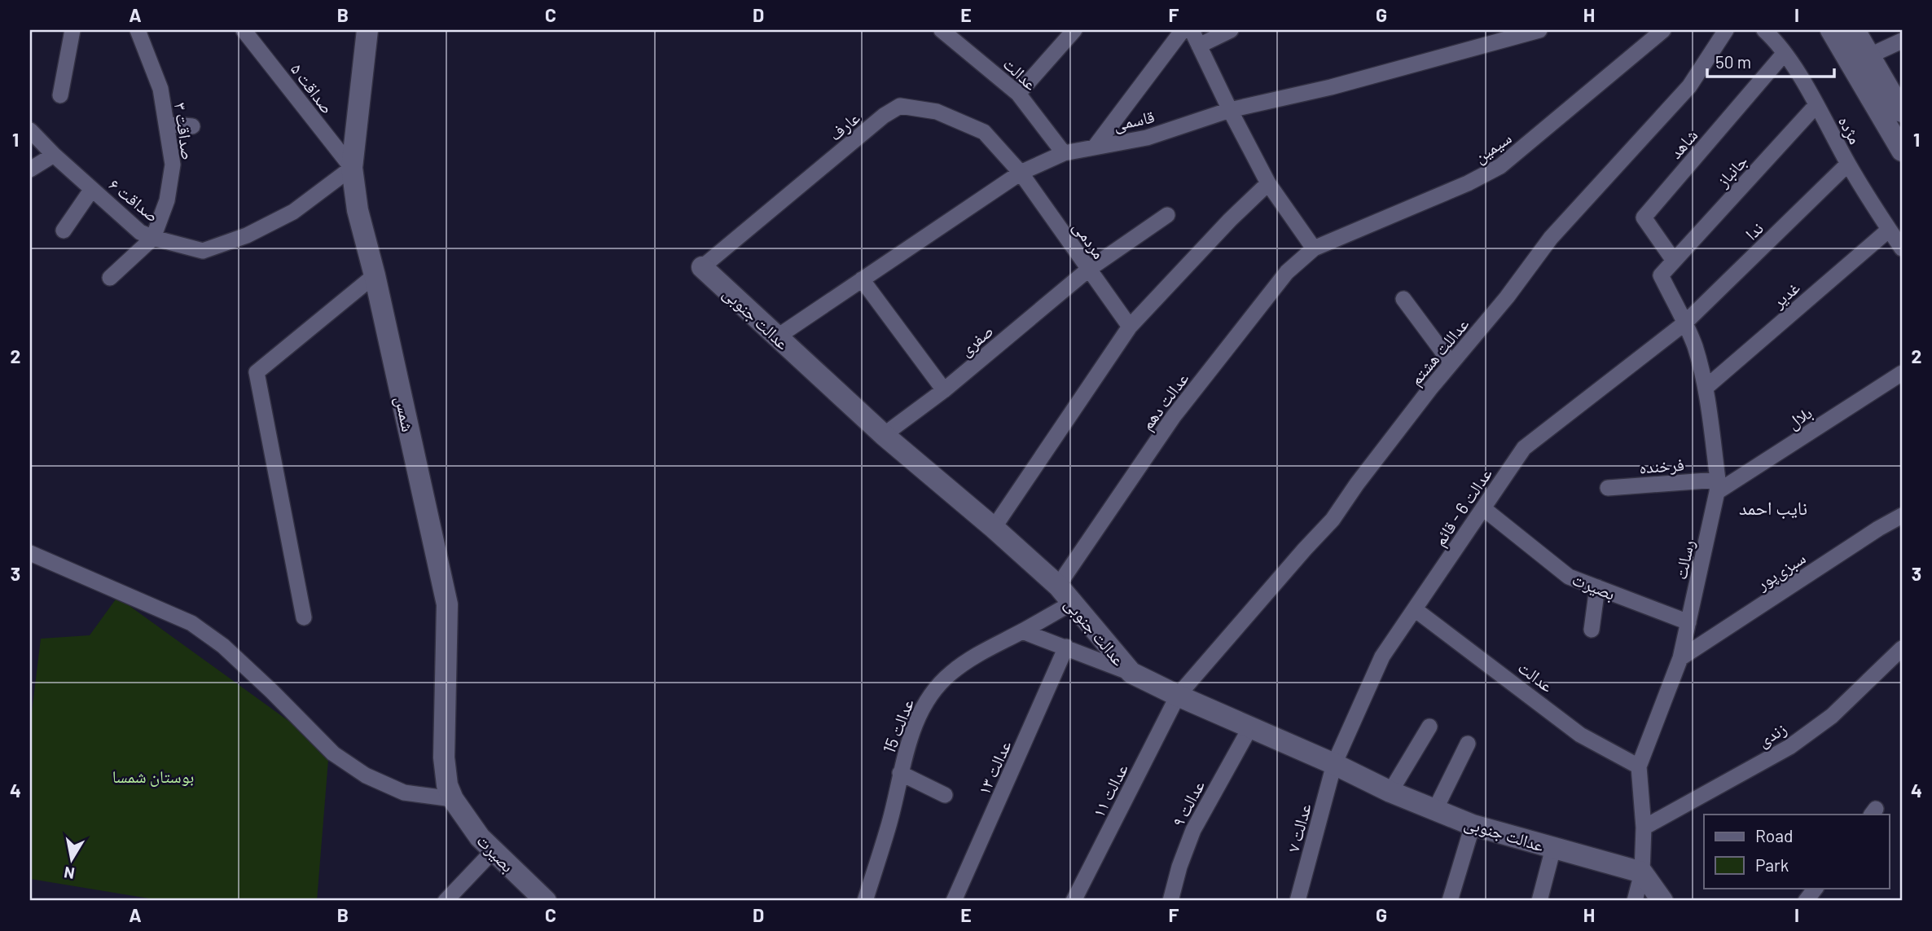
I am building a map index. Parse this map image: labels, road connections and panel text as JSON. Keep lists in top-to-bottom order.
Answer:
{
  "streets": {
    "street": [
      "عدالت",
      "صداقت ۵",
      "قاسمی",
      "عارف",
      "مژده",
      "صداقت ۳",
      "شاهد",
      "سیمین",
      "جانباز",
      "صداقت ۶",
      "ندا",
      "مردمی",
      "غدیر",
      "عدالت جنوبی",
      "صفری",
      "عداللت هشتم",
      "عدالت دهم",
      "شمس",
      "بلال",
      "فرخنده",
      "عدالت 6 - قائم",
      "رسالت",
      "سبزی‌پور",
      "بصیرت",
      "عدالت 15",
      "زندی",
      "عدالت ۱۳",
      "عدالت ۱۱",
      "عدالت ۹",
      "عدالت ۷"
    ]
  },
  "crossings": [
    ["عدالت", "قاسمی"],
    ["عدالت", "عدالت 6 - قائم"],
    ["عدالت", "رسالت"],
    ["صداقت ۵", "صداقت ۶"],
    ["صداقت ۵", "شمس"],
    ["قاسمی", "عارف"],
    ["قاسمی", "مردمی"],
    ["قاسمی", "عدالت جنوبی"],
    ["عارف", "مردمی"],
    ["عارف", "عدالت جنوبی"],
    ["مژده", "شاهد"],
    ["مژده", "جانباز"],
    ["مژده", "ندا"],
    ["مژده", "غدیر"],
    ["صداقت ۳", "صداقت ۶"],
    ["شاهد", "جانباز"],
    ["شاهد", "رسالت"],
    ["سیمین", "عدالت دهم"],
    ["جانباز", "رسالت"],
    ["صداقت ۶", "شمس"],
    ["ندا", "عدالت 6 - قائم"],
    ["ندا", "رسالت"],
    ["مردمی", "صفری"],
    ["غدیر", "رسالت"],
    ["عدالت جنوبی", "صفری"],
    ["عدالت جنوبی", "عداللت هشتم"],
    ["عدالت جنوبی", "عدالت دهم"],
    ["عدالت جنوبی", "عدالت 6 - قائم"],
    ["عدالت جنوبی", "رسالت"],
    ["عدالت جنوبی", "عدالت 15"],
    ["عدالت جنوبی", "عدالت ۱۱"],
    ["عدالت جنوبی", "عدالت ۹"],
    ["عدالت جنوبی", "عدالت ۷"],
    ["عداللت هشتم", "عدالت ۱۱"],
    ["شمس", "بصیرت"],
    ["بلال", "فرخنده"],
    ["بلال", "رسالت"],
    ["فرخنده", "رسالت"],
    ["عدالت 6 - قائم", "رسالت"],
    ["عدالت 6 - قائم", "بصیرت"],
    ["عدالت 6 - قائم", "عدالت ۷"],
    ["رسالت", "سبزی‌پور"],
    ["رسالت", "بصیرت"],
    ["رسالت", "زندی"]
  ],
  "districts": ["نایب احمد"],
  "parks": ["بوستان شمسا"],
  "legend": ["Road", "Park"],
  "scale_bar": "50 m",
  "north": "bottom",
  "grid": {
    "columns": [
      "A",
      "B",
      "C",
      "D",
      "E",
      "F",
      "G",
      "H",
      "I"
    ],
    "rows": [
      "1",
      "2",
      "3",
      "4"
    ]
  }
}
